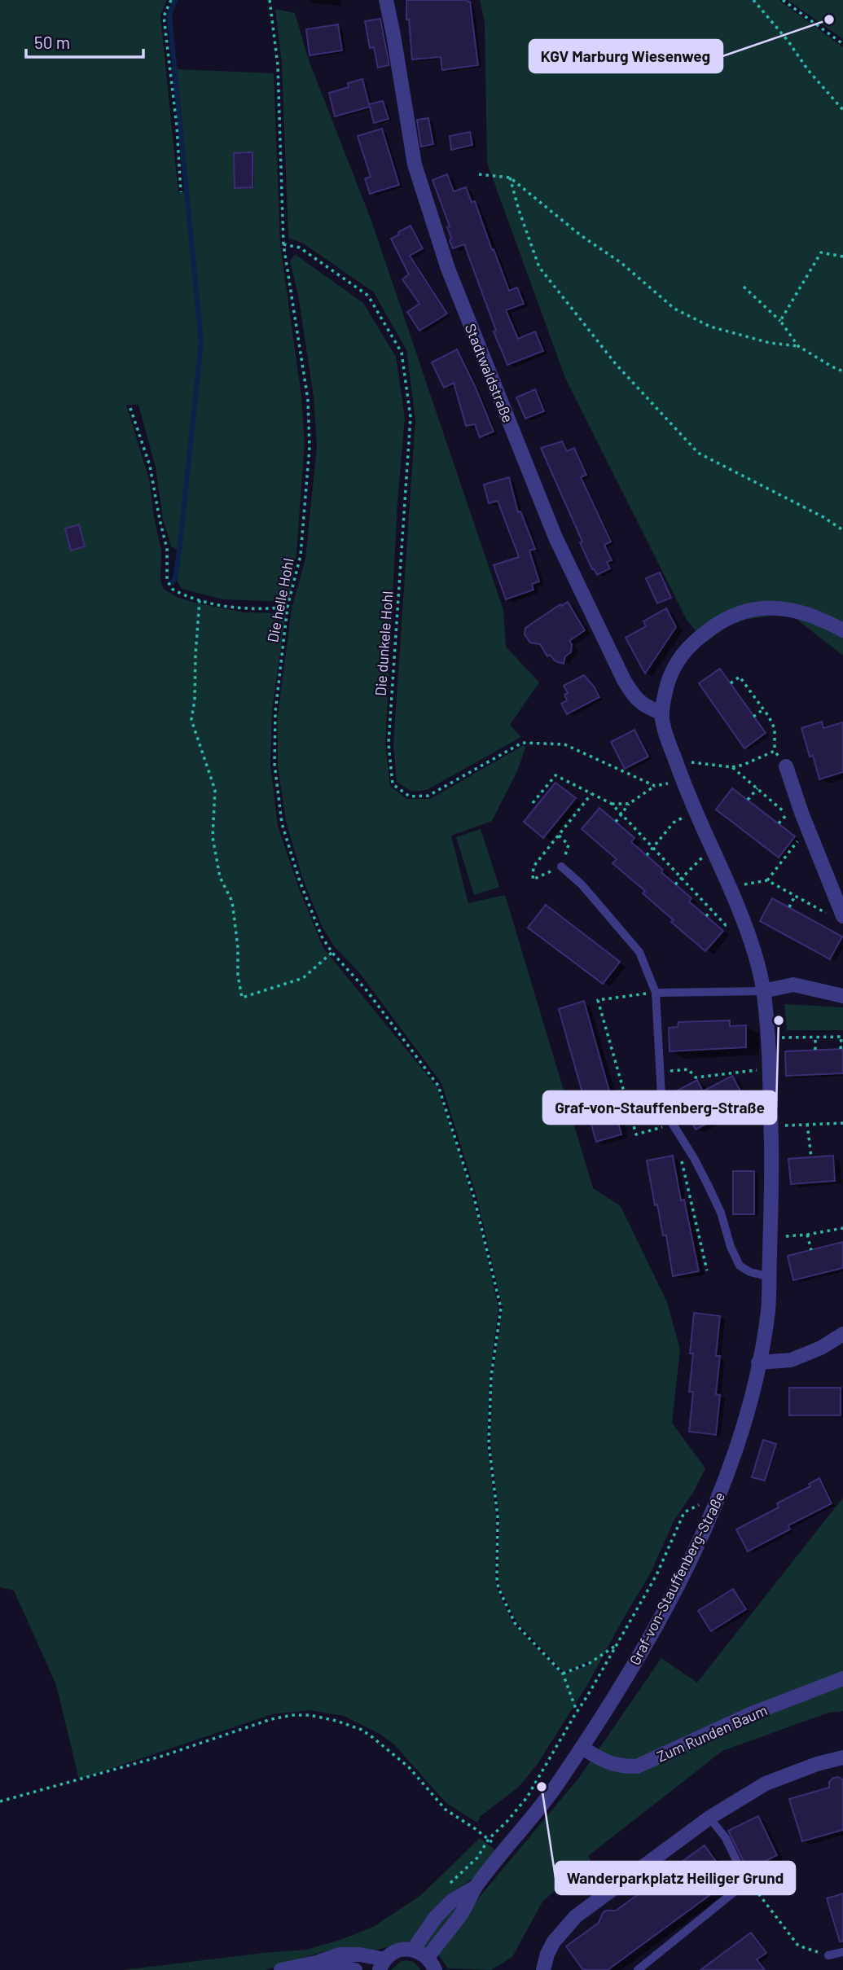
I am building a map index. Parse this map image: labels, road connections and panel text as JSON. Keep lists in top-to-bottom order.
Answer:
{
  "streets": {
    "street": ["Stadtwaldstraße", "Graf-von-Stauffenberg-Straße", "Zum Runden Baum"],
    "path": ["Die helle Hohl", "Die dunkele Hohl"]
  },
  "crossings": [
    ["Stadtwaldstraße", "Graf-von-Stauffenberg-Straße"],
    ["Die helle Hohl", "Die dunkele Hohl"],
    ["Graf-von-Stauffenberg-Straße", "Zum Runden Baum"]
  ],
  "places": ["KGV Marburg Wiesenweg", "Graf-von-Stauffenberg-Straße", "Wanderparkplatz Heiliger Grund"],
  "scale_bar": "50 m"
}
